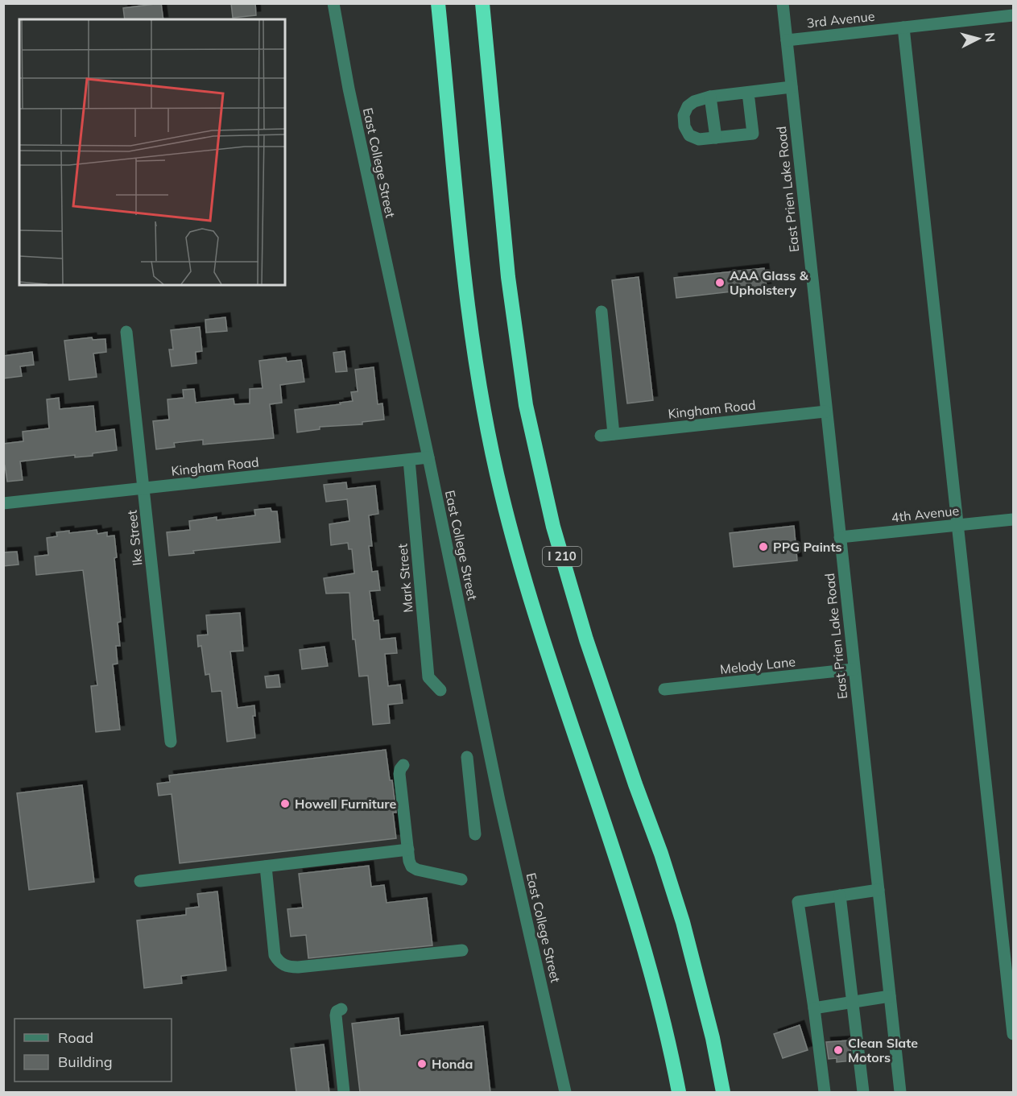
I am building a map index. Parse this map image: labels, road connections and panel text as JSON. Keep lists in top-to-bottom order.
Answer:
{
  "streets": {
    "highway": ["I 210"],
    "street": [
      "3rd Avenue",
      "East College Street",
      "East Prien Lake Road",
      "Kingham Road",
      "4th Avenue",
      "Ike Street",
      "Mark Street",
      "Melody Lane"
    ]
  },
  "crossings": [
    ["3rd Avenue", "East Prien Lake Road"],
    ["East College Street", "Kingham Road"],
    ["East Prien Lake Road", "Kingham Road"],
    ["East Prien Lake Road", "4th Avenue"],
    ["East Prien Lake Road", "Melody Lane"],
    ["Kingham Road", "Ike Street"],
    ["Kingham Road", "Mark Street"]
  ],
  "places": [
    "AAA Glass & Upholstery",
    "PPG Paints",
    "Howell Furniture",
    "Clean Slate Motors",
    "Honda"
  ],
  "legend": ["Road", "Building"],
  "north": "right"
}
